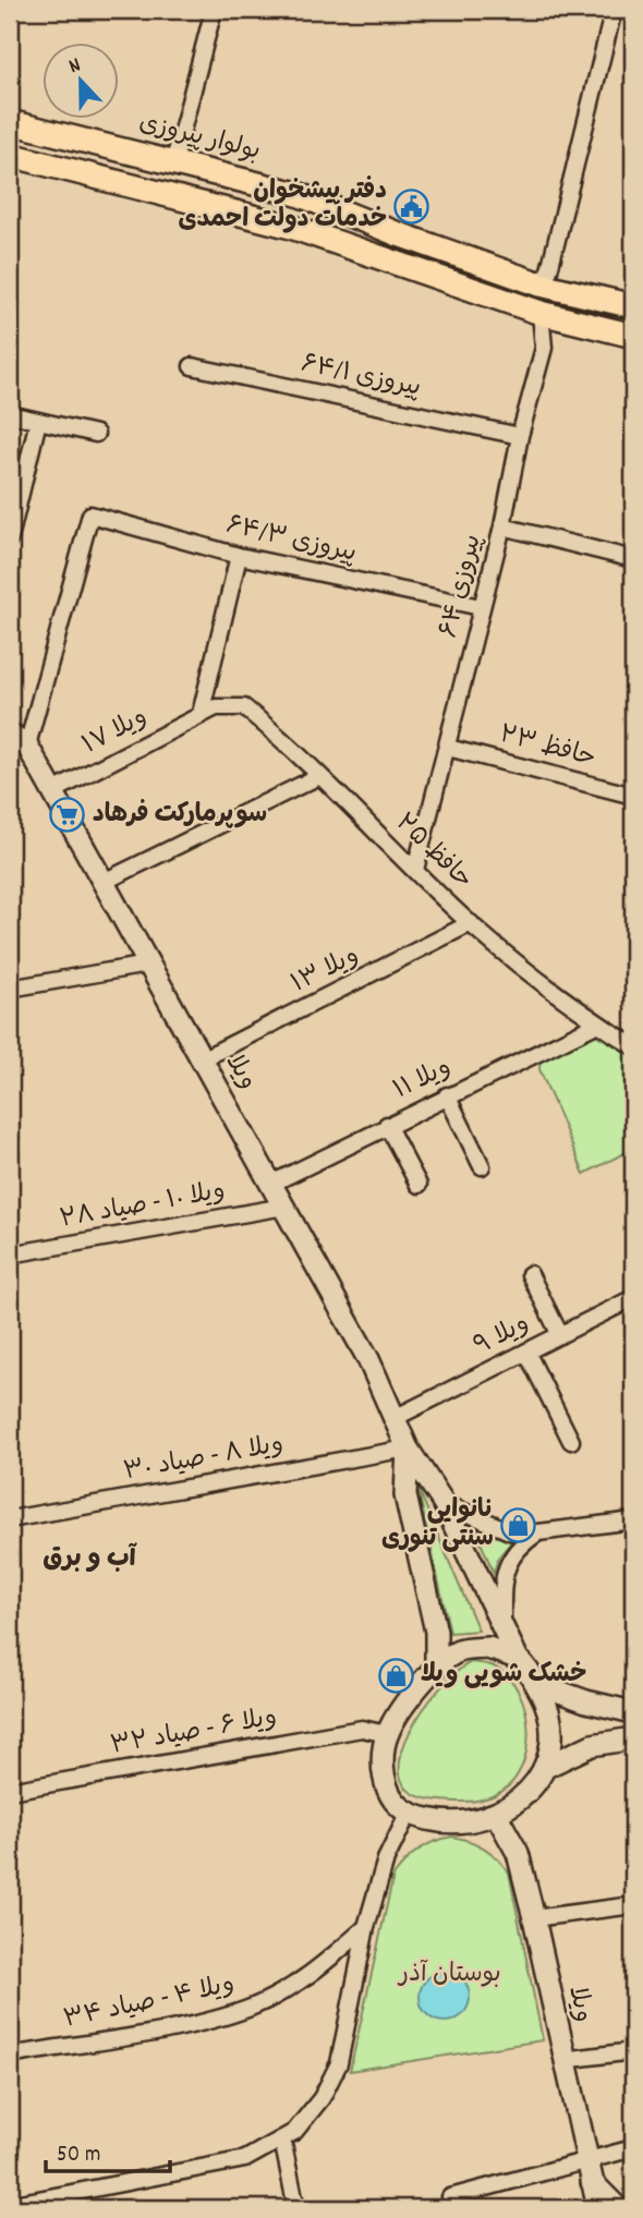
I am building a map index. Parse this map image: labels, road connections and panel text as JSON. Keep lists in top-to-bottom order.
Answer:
{
  "streets": {
    "main road": ["بولوار پیروزی"],
    "street": [
      "پیروزی ۶۴/۱",
      "پیروزی ۶۴/۳",
      "پیروزی ۶۴",
      "ویلا ۱۷",
      "حافظ ۲۳",
      "حافظ ۲۵",
      "ویلا ۱۳",
      "ویلا",
      "ویلا ۱۱",
      "ویلا ۱۰ - صیاد ۲۸",
      "ویلا ۹",
      "ویلا ۸ - صیاد ۳۰",
      "ویلا ۶ - صیاد ۳۲",
      "ویلا ۴ - صیاد ۳۴"
    ]
  },
  "crossings": [
    ["پیروزی ۶۴/۱", "پیروزی ۶۴"],
    ["پیروزی ۶۴/۳", "پیروزی ۶۴"],
    ["پیروزی ۶۴/۳", "ویلا"],
    ["پیروزی ۶۴", "حافظ ۲۳"],
    ["پیروزی ۶۴", "حافظ ۲۵"],
    ["ویلا ۱۷", "حافظ ۲۵"],
    ["ویلا ۱۷", "ویلا"],
    ["حافظ ۲۵", "ویلا ۱۳"],
    ["حافظ ۲۵", "ویلا ۱۱"],
    ["ویلا ۱۳", "ویلا"],
    ["ویلا", "ویلا ۱۱"],
    ["ویلا", "ویلا ۱۰ - صیاد ۲۸"],
    ["ویلا", "ویلا ۹"],
    ["ویلا", "ویلا ۸ - صیاد ۳۰"],
    ["ویلا", "ویلا ۶ - صیاد ۳۲"]
  ],
  "districts": ["آب و برق"],
  "parks": ["بوستان آذر"],
  "places": {
    "public building": ["دفتر پیشخوان خدمات دولت احمدی"],
    "supermarket": ["سوپرمارکت فرهاد"],
    "shop": ["نانوایی سنتی تنوری", "خشک شویی ویلا"]
  },
  "scale_bar": "50 m",
  "north": "top"
}
